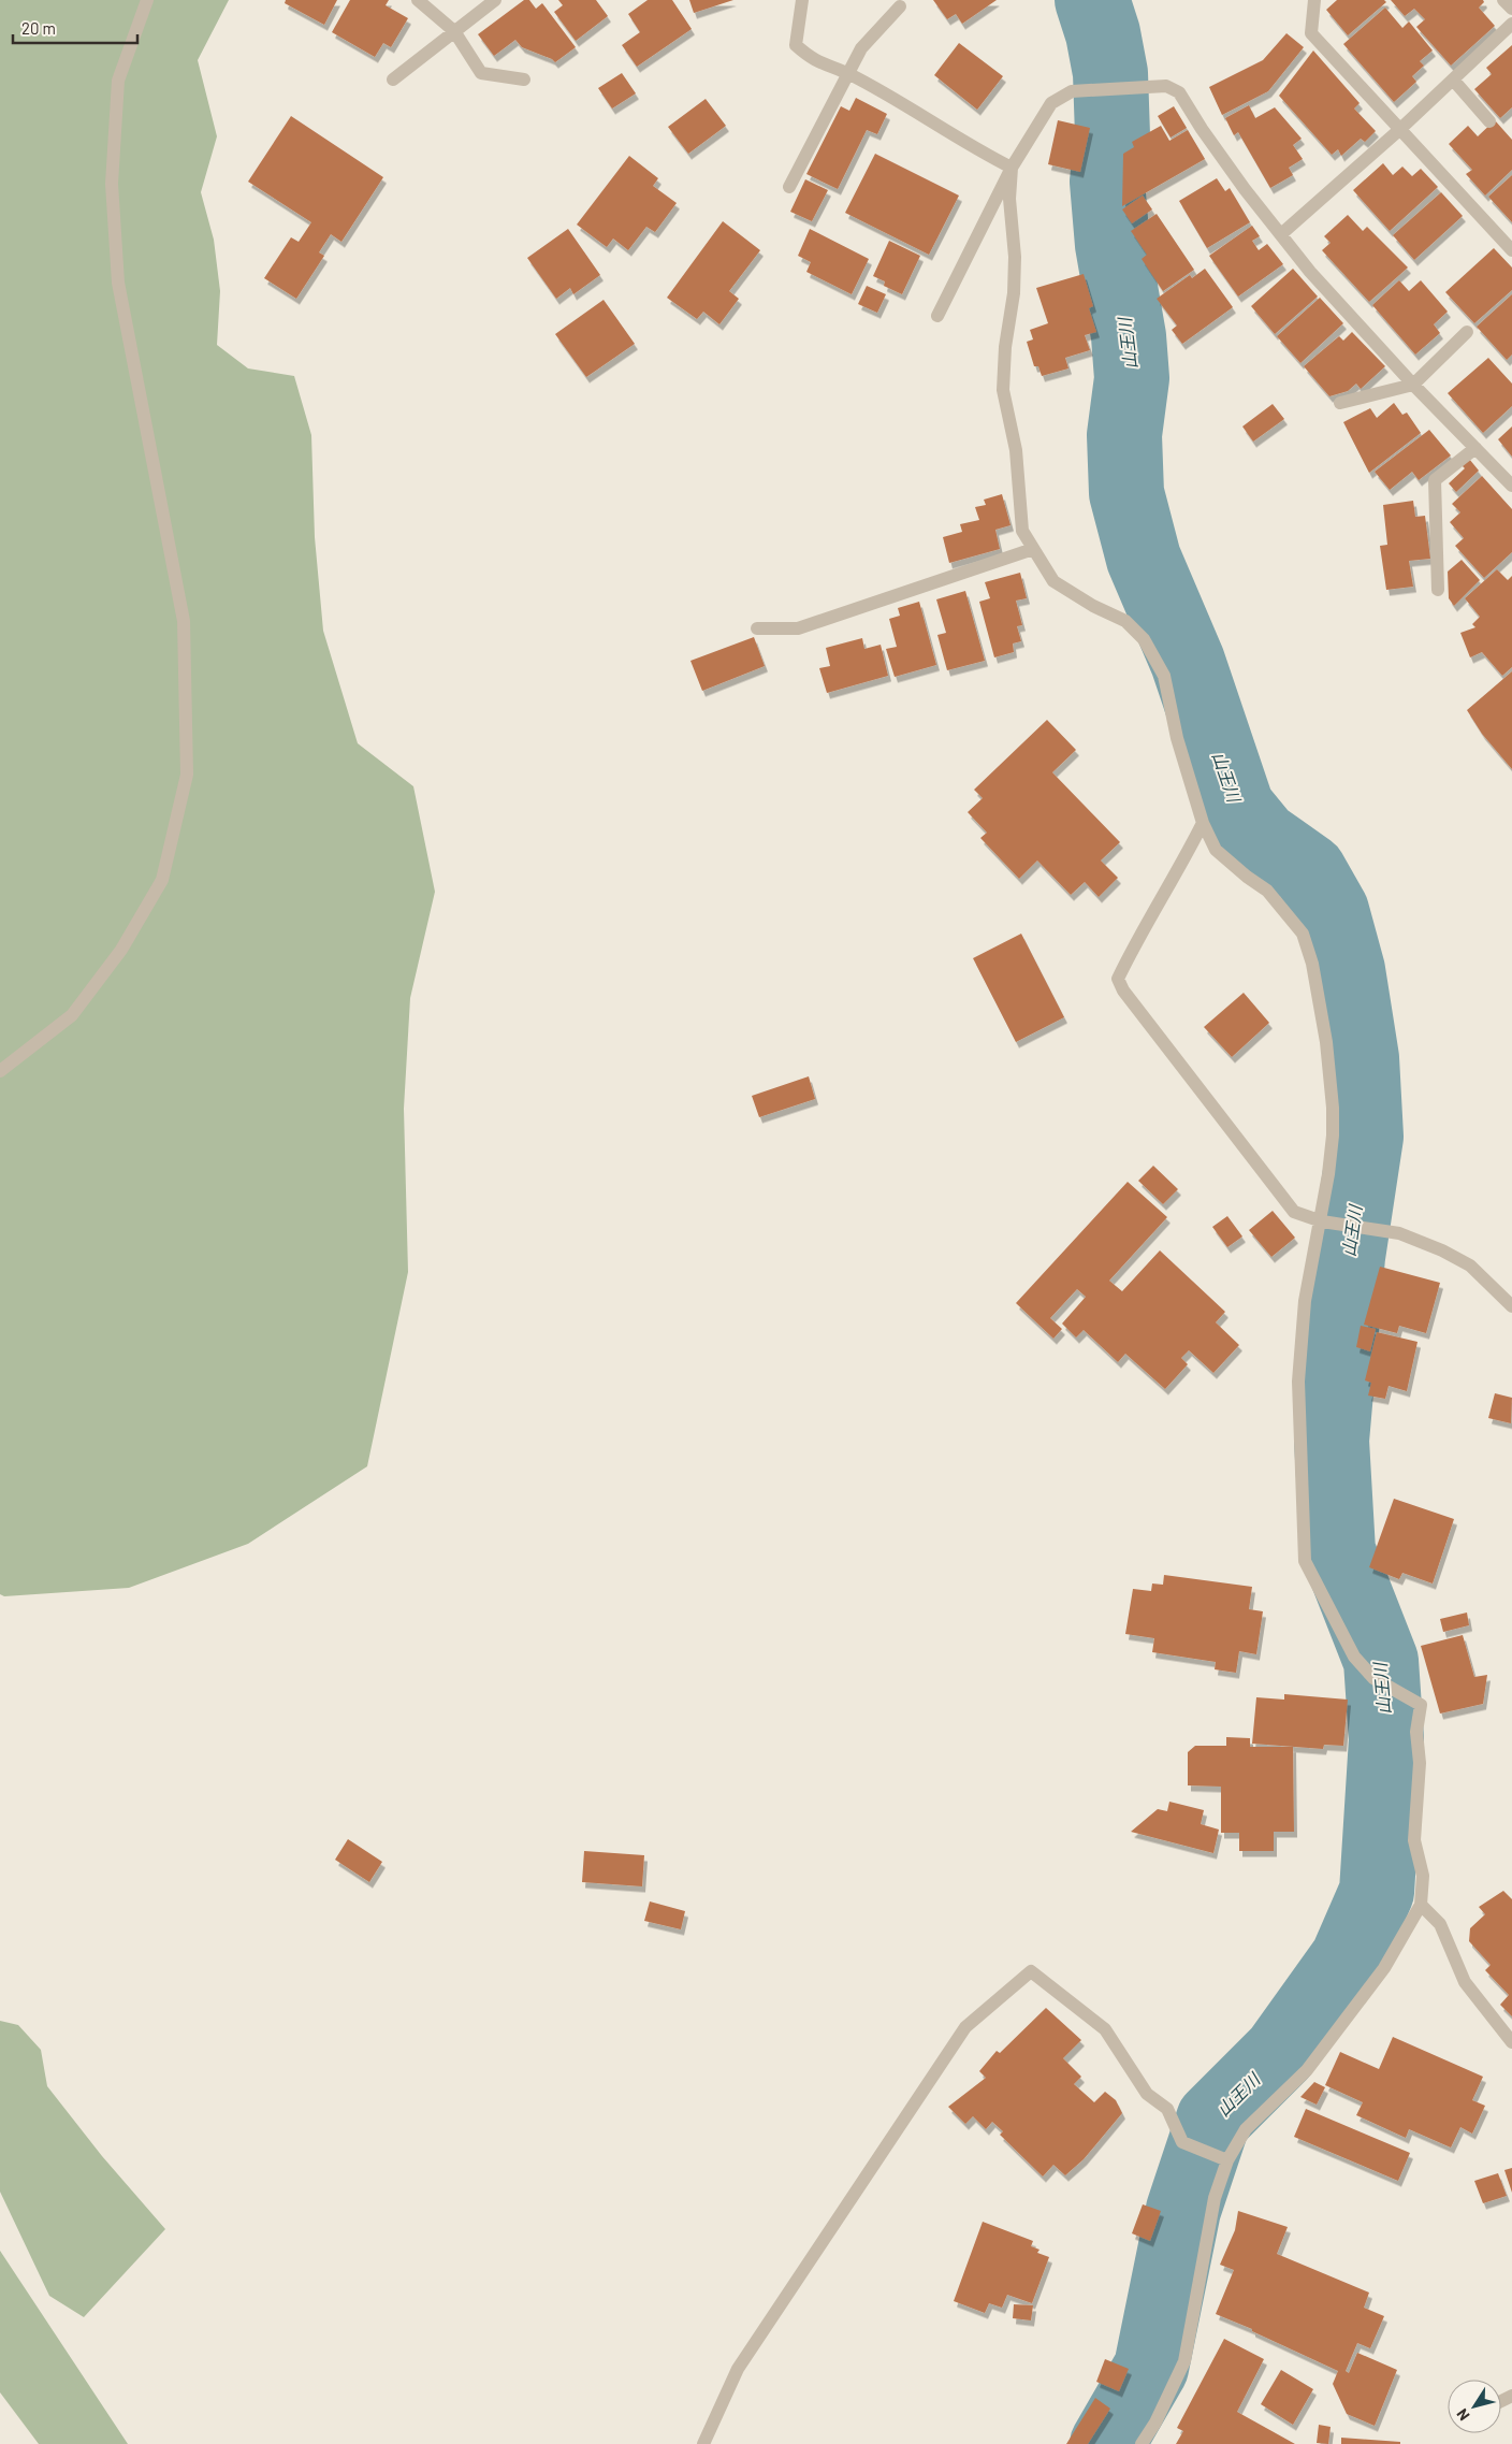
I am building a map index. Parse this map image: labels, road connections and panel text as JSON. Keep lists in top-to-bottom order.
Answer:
{
  "water": ["山王川"],
  "scale_bar": "20 m",
  "north": "bottom left"
}
